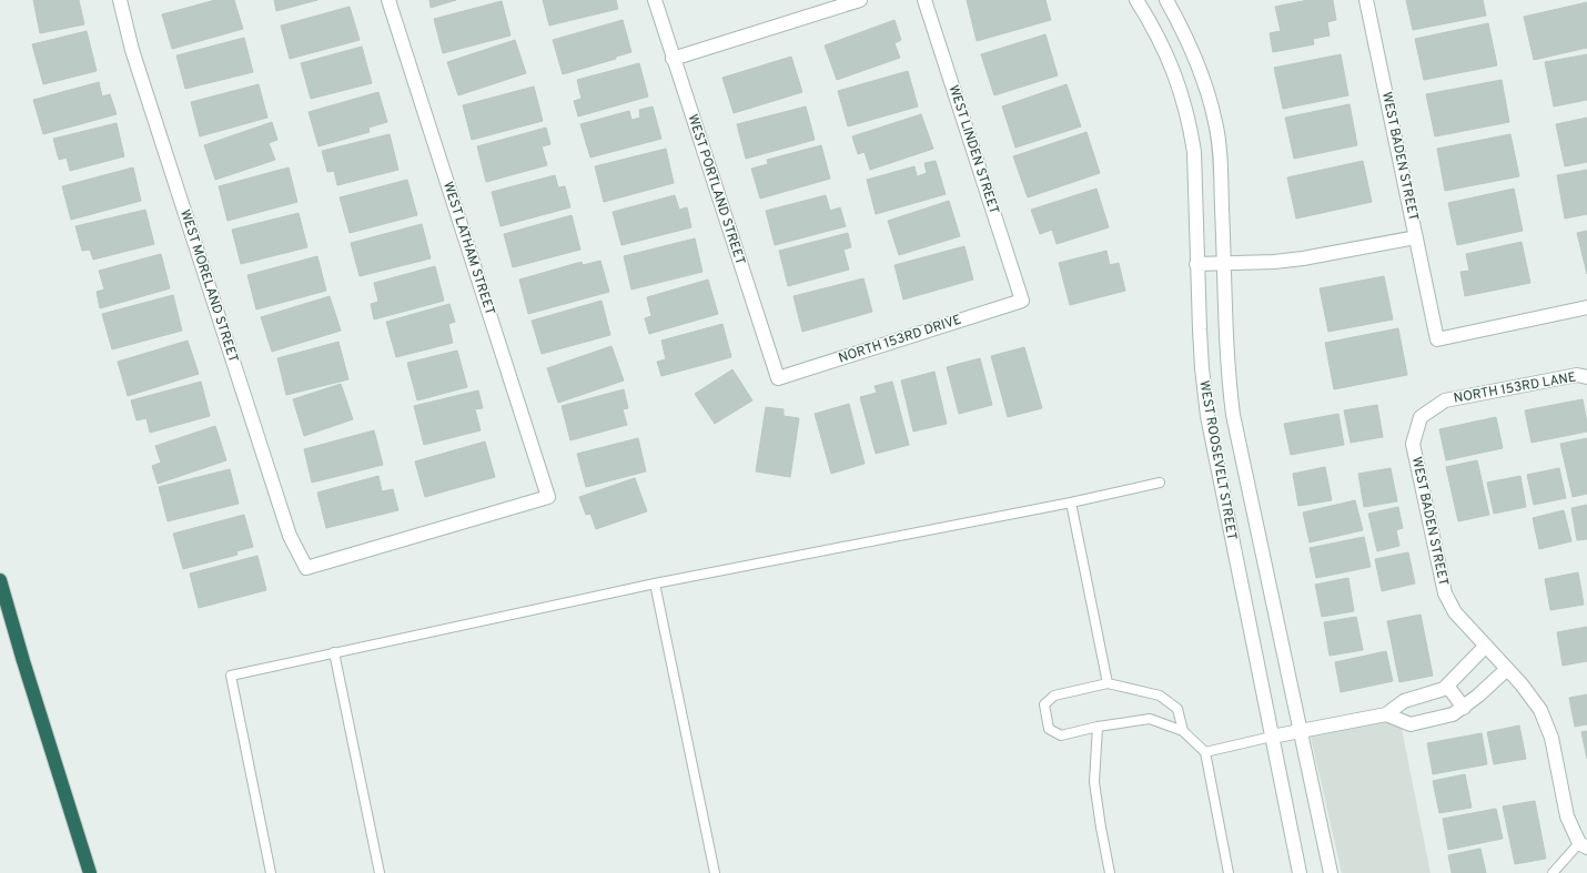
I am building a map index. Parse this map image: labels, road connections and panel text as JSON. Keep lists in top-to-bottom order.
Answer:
{
  "streets": {
    "street": [
      "WEST LINDEN STREET",
      "WEST BADEN STREET",
      "WEST PORTLAND STREET",
      "WEST LATHAM STREET",
      "WEST MORELAND STREET",
      "NORTH 153RD DRIVE",
      "NORTH 153RD LANE",
      "WEST ROOSEVELT STREET"
    ]
  },
  "crossings": [
    ["WEST LINDEN STREET", "NORTH 153RD DRIVE"],
    ["WEST BADEN STREET", "NORTH 153RD LANE"],
    ["WEST PORTLAND STREET", "NORTH 153RD DRIVE"],
    ["WEST LATHAM STREET", "WEST MORELAND STREET"]
  ]
}
